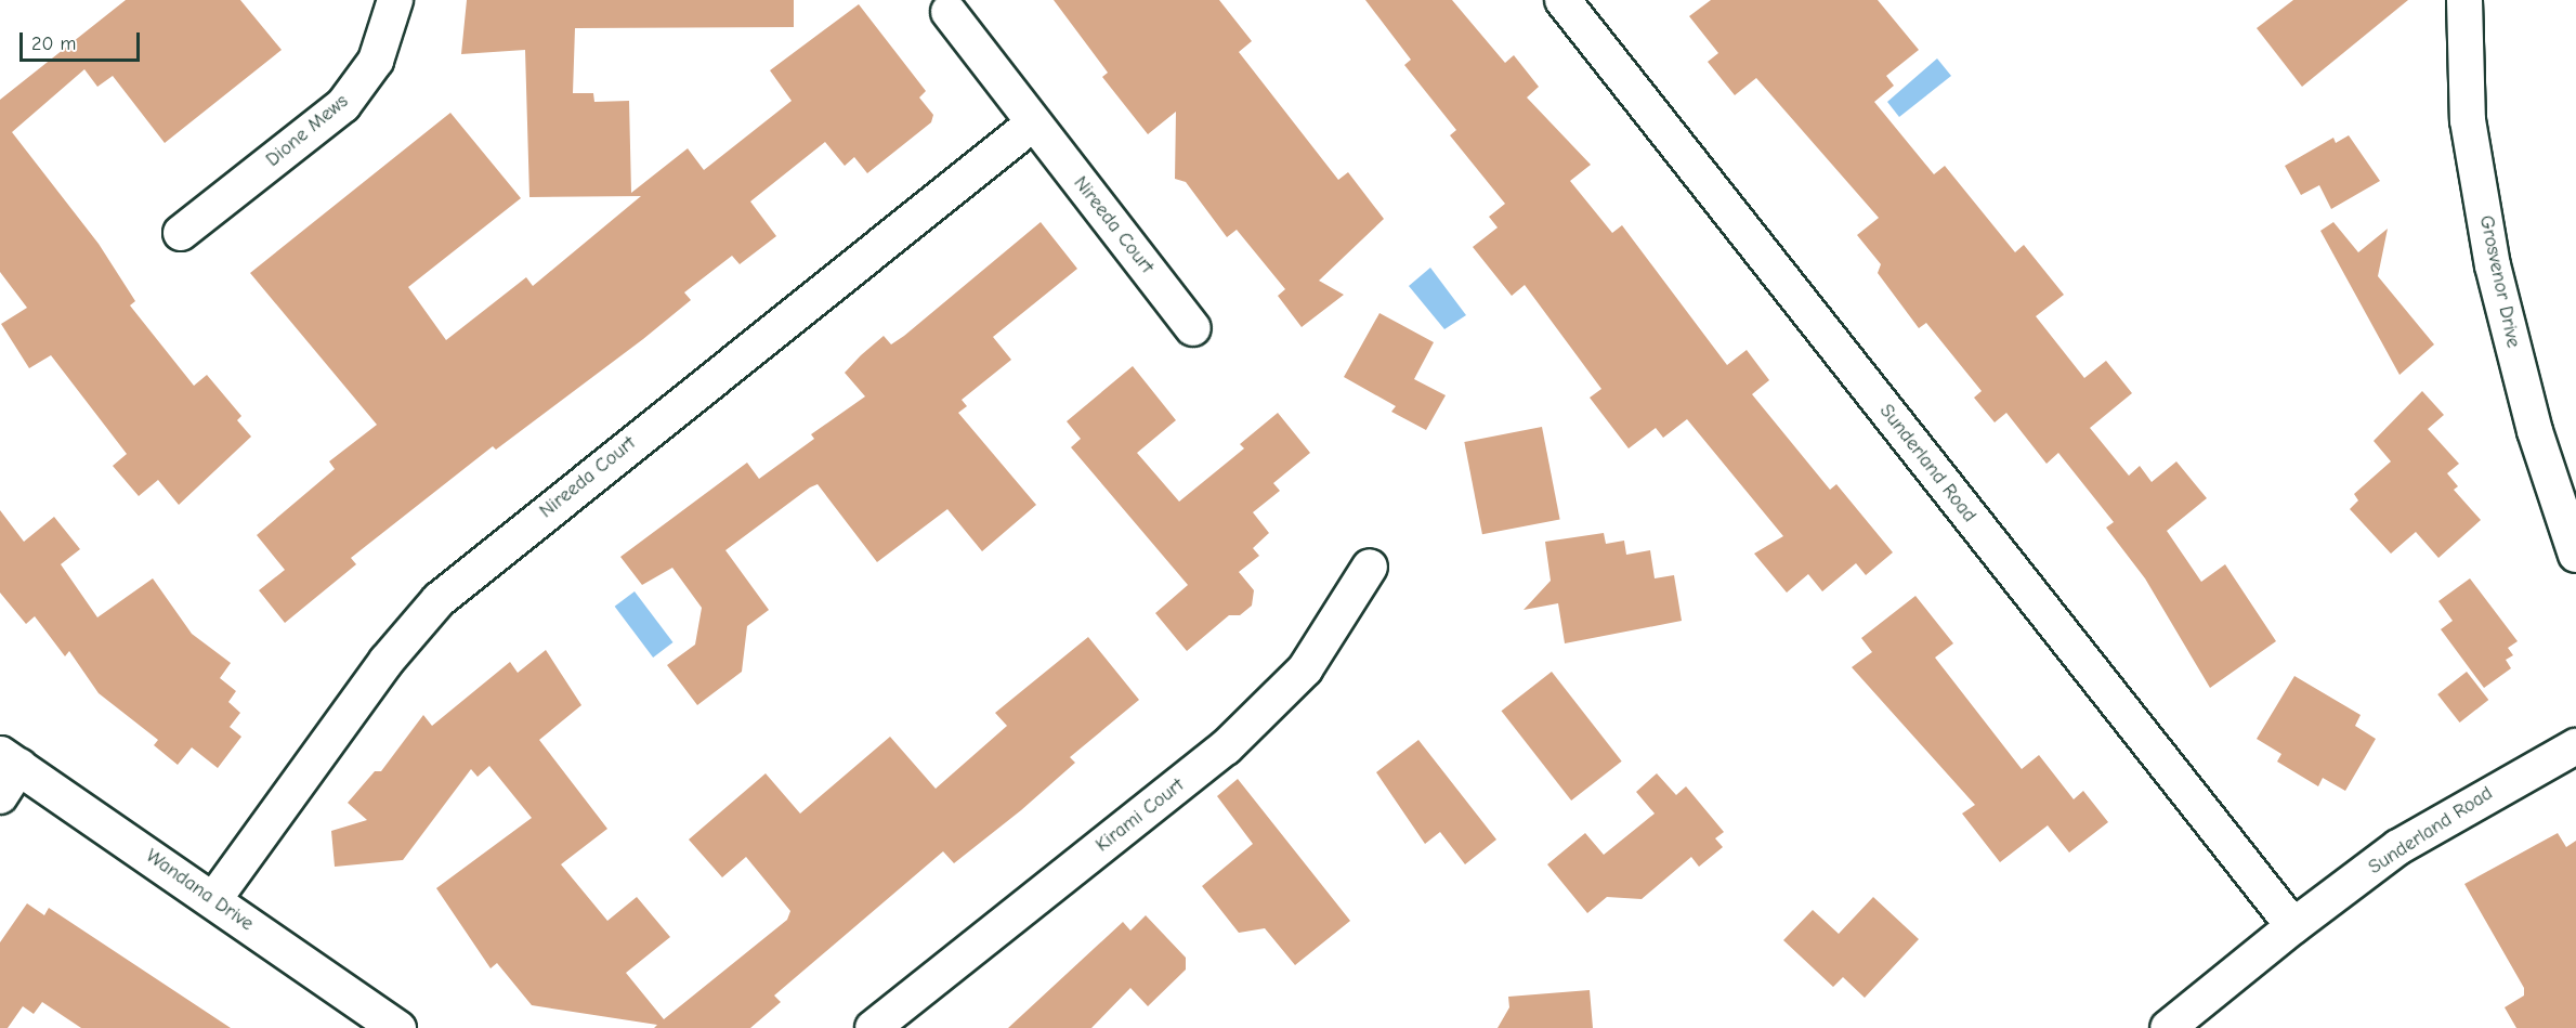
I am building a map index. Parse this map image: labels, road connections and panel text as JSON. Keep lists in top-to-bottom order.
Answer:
{
  "streets": {
    "street": [
      "Dione Mews",
      "Nireeda Court",
      "Grosvenor Drive",
      "Sunderland Road",
      "Kirami Court",
      "Wandana Drive"
    ]
  },
  "crossings": [
    ["Nireeda Court", "Wandana Drive"]
  ],
  "scale_bar": "20 m"
}
